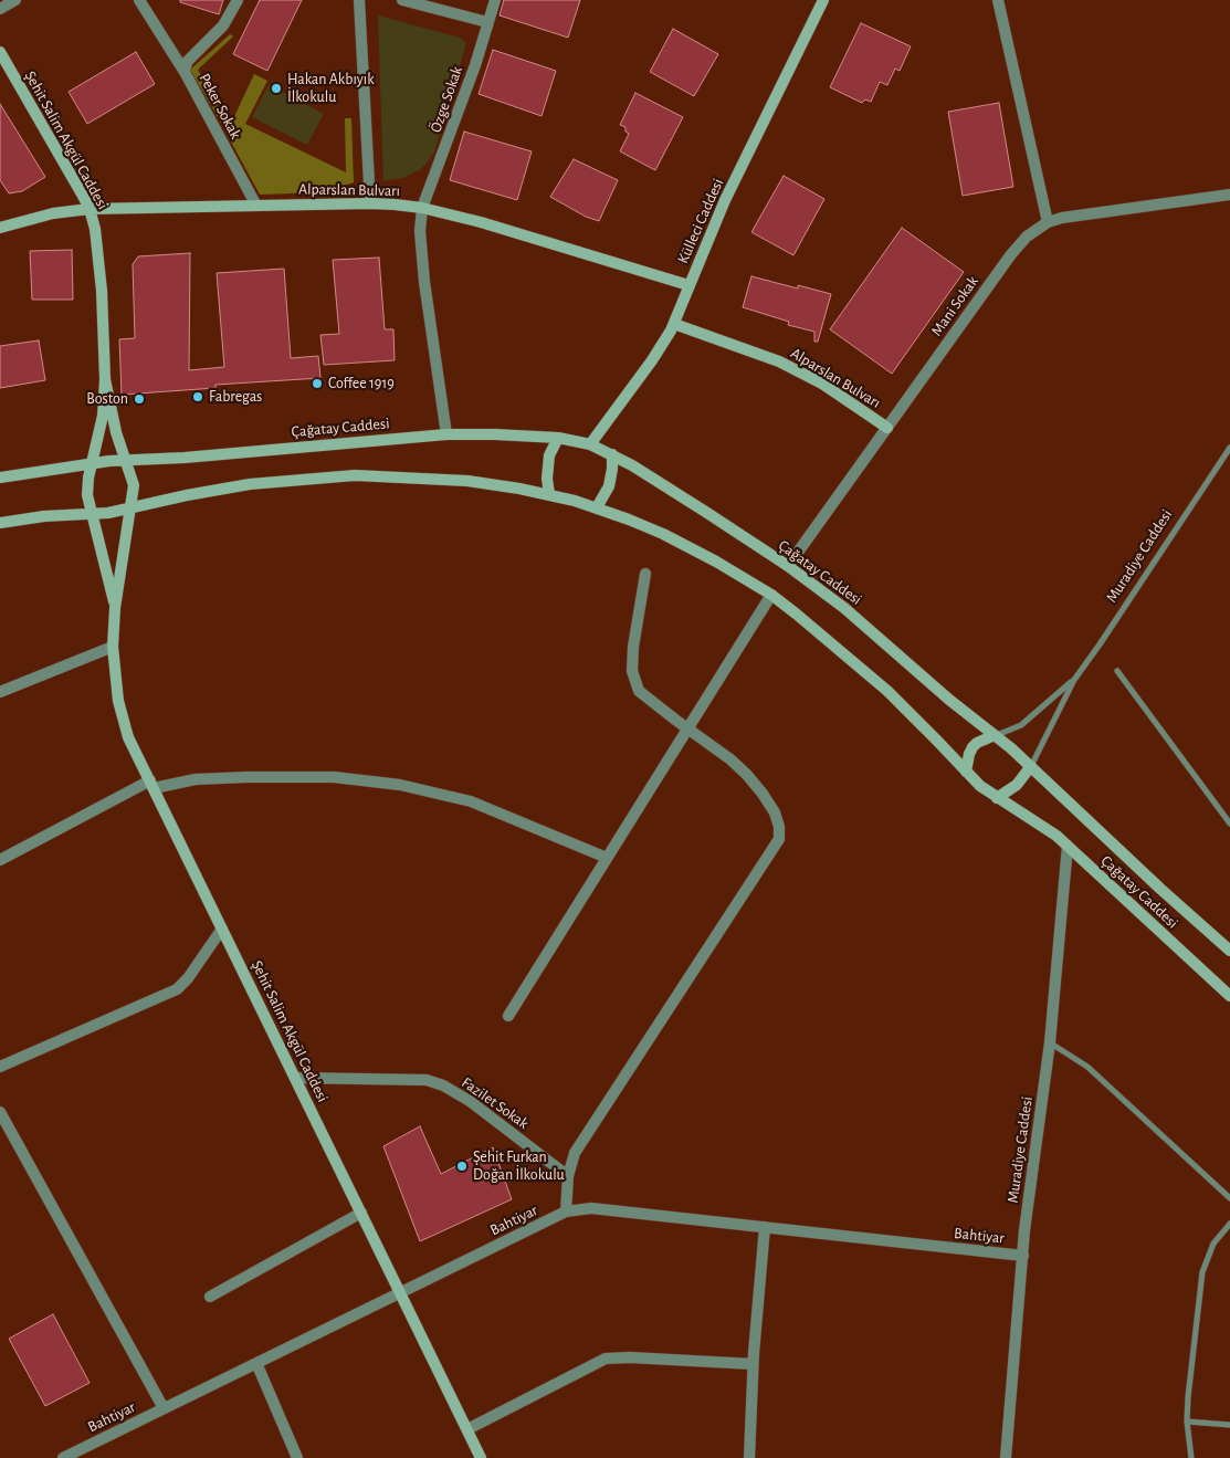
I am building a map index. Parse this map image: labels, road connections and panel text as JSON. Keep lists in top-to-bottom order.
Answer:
{
  "streets": {
    "main road": [
      "Şehit Salim Akgül Caddesi",
      "Alparslan Bulvarı",
      "Külleci Caddesi",
      "Çağatay Caddesi"
    ],
    "street": [
      "Özge Sokak",
      "Peker Sokak",
      "Mani Sokak",
      "Muradiye Caddesi",
      "Fazilet Sokak",
      "Bahtiyar"
    ]
  },
  "crossings": [
    ["Özge Sokak", "Alparslan Bulvarı"],
    ["Özge Sokak", "Çağatay Caddesi"],
    ["Peker Sokak", "Alparslan Bulvarı"],
    ["Şehit Salim Akgül Caddesi", "Alparslan Bulvarı"],
    ["Şehit Salim Akgül Caddesi", "Çağatay Caddesi"],
    ["Şehit Salim Akgül Caddesi", "Fazilet Sokak"],
    ["Şehit Salim Akgül Caddesi", "Bahtiyar"],
    ["Alparslan Bulvarı", "Külleci Caddesi"],
    ["Alparslan Bulvarı", "Mani Sokak"],
    ["Külleci Caddesi", "Çağatay Caddesi"],
    ["Mani Sokak", "Çağatay Caddesi"],
    ["Çağatay Caddesi", "Muradiye Caddesi"],
    ["Muradiye Caddesi", "Bahtiyar"]
  ],
  "places": [
    "Hakan Akbıyık İlkokulu",
    "Coffee 1919",
    "Fabregas",
    "Boston",
    "Şehit Furkan Doğan İlkokulu"
  ]
}
